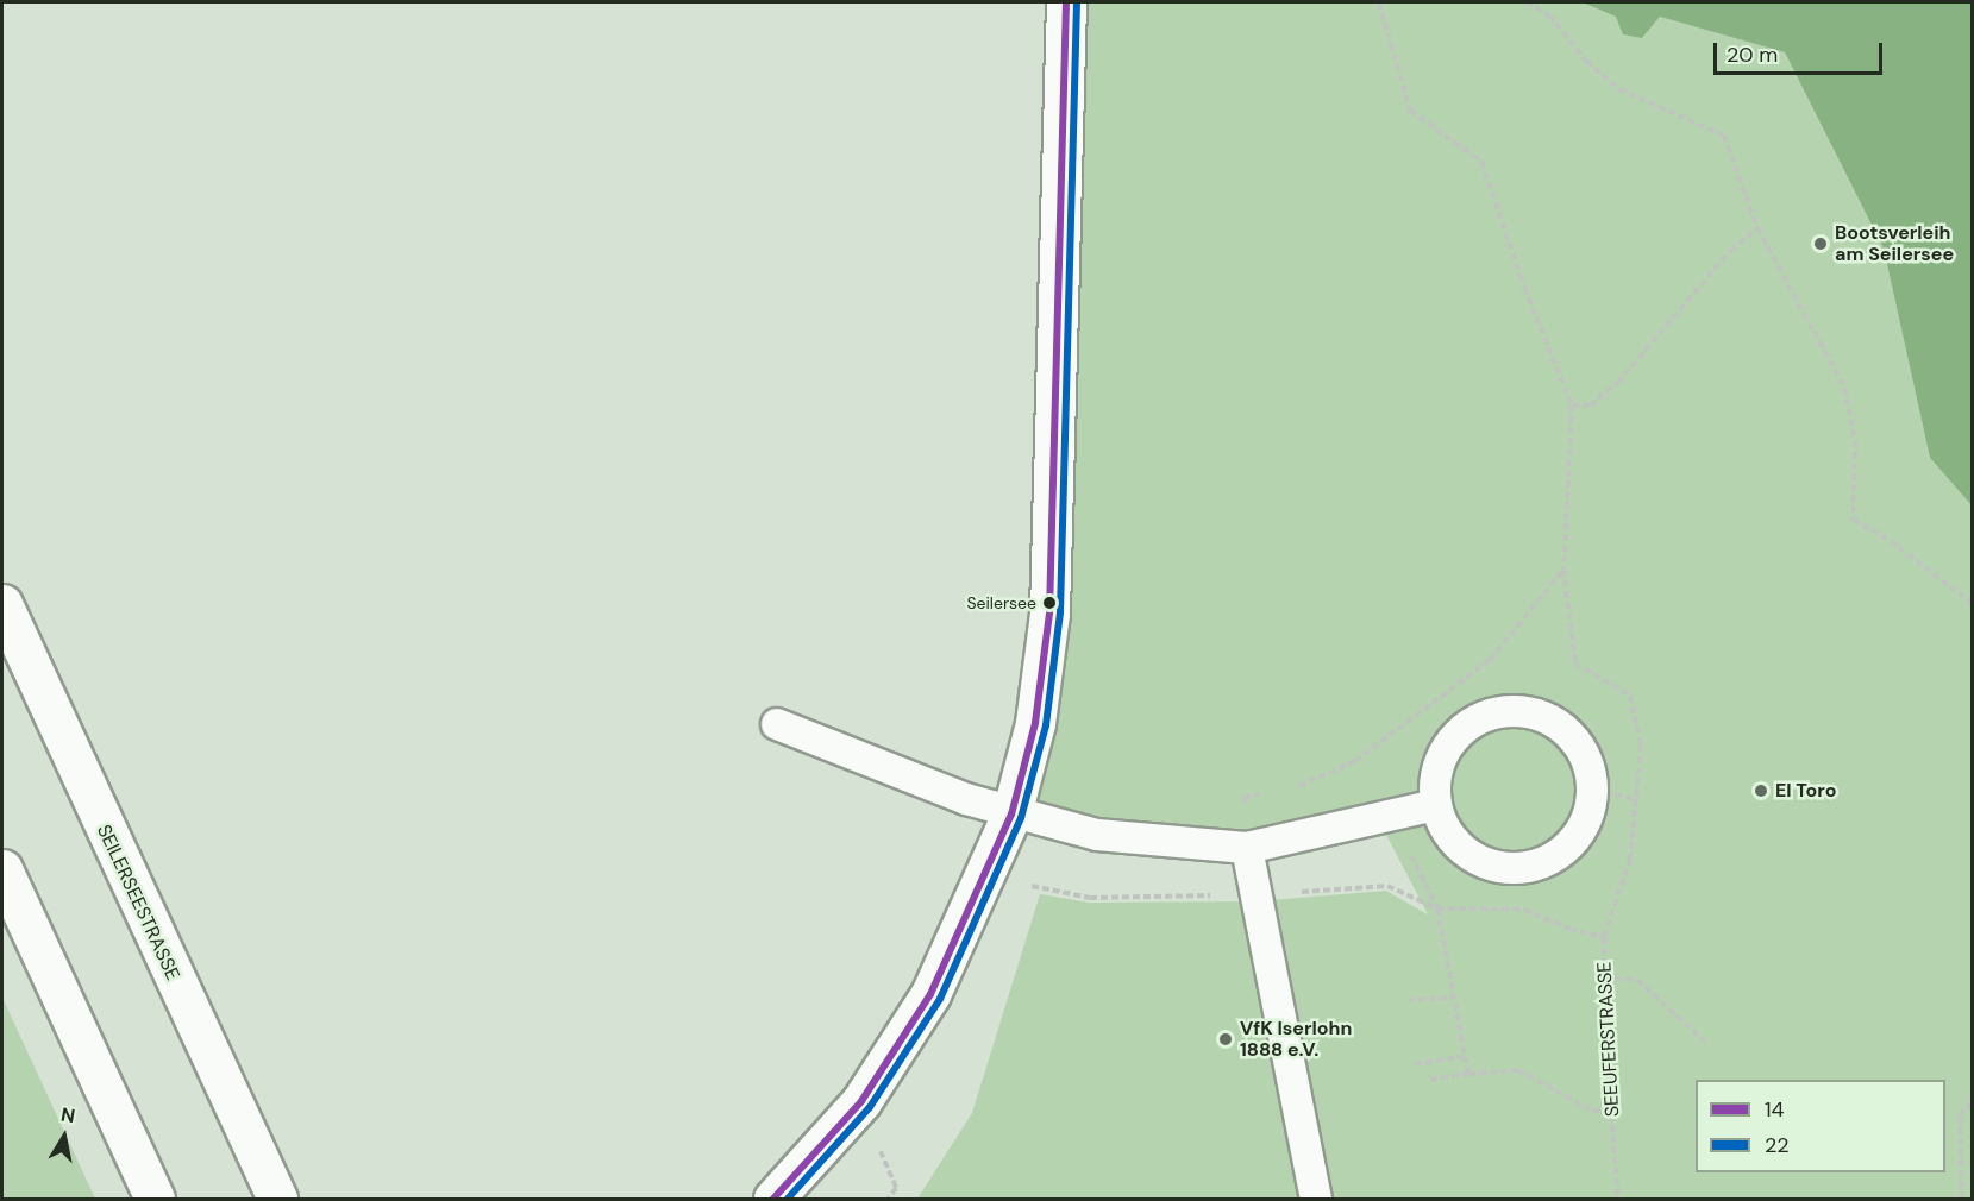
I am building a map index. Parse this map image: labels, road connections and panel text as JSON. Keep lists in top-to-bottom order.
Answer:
{
  "streets": {
    "street": ["SEILERSEESTRASSE"],
    "path": ["SEEUFERSTRASSE"]
  },
  "places": [
    "Bootsverleih am Seilersee",
    "Seilersee",
    "El Toro",
    "VfK Iserlohn 1888 e.V."
  ],
  "lines": ["transit line 14", "transit line 22"],
  "legend": ["14", "22"],
  "scale_bar": "20 m",
  "north": "top"
}
